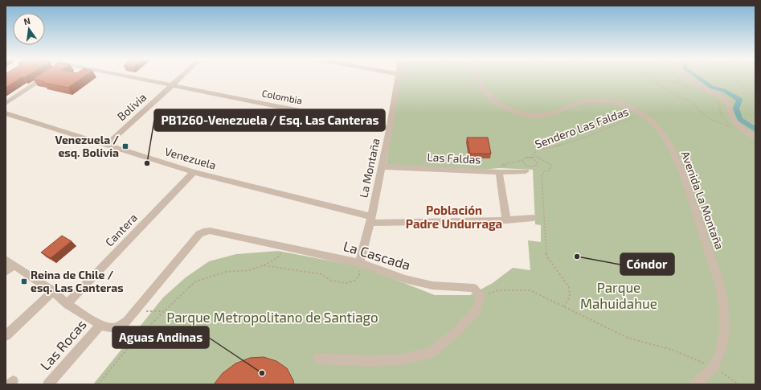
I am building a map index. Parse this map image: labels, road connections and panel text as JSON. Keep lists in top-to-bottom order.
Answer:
{
  "streets": {
    "street": [
      "Colombia",
      "Bolivia",
      "Venezuela",
      "Las Faldas",
      "La Montaña",
      "Avenida La Montaña",
      "Cantera",
      "La Cascada",
      "Las Rocas"
    ],
    "path": ["Sendero Las Faldas"]
  },
  "crossings": [
    ["Colombia", "Bolivia"],
    ["Colombia", "La Montaña"],
    ["Bolivia", "Venezuela"],
    ["Venezuela", "La Montaña"],
    ["Venezuela", "Cantera"],
    ["Las Faldas", "La Montaña"],
    ["La Montaña", "La Cascada"],
    ["La Cascada", "Las Rocas"]
  ],
  "districts": ["Población Padre Undurraga"],
  "parks": ["Parque Mahuidahue", "Parque Metropolitano de Santiago"],
  "places": {
    "transit": ["Venezuela / esq. Bolivia", "Reina de Chile / esq. Las Canteras"],
    "other": ["PB1260-Venezuela / Esq. Las Canteras", "Cóndor", "Aguas Andinas"]
  },
  "north": "top"
}
